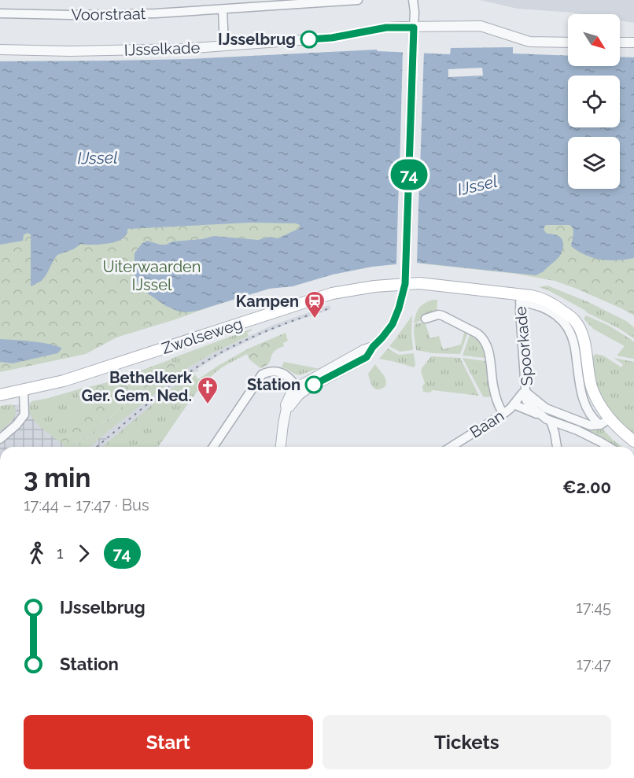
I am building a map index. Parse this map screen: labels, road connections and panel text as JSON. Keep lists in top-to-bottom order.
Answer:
{
  "streets": {
    "main road": ["Zwolseweg", "Spoorkade"],
    "street": ["Voorstraat", "IJsselkade", "Baan"]
  },
  "crossings": [
    ["Zwolseweg", "Spoorkade"],
    ["Spoorkade", "Baan"]
  ],
  "water": ["IJssel"],
  "parks": ["Uiterwaarden IJssel"],
  "places": {
    "other": ["IJsselbrug", "Station"],
    "station": ["Kampen"],
    "church": ["Bethelkerk Ger. Gem. Ned."]
  },
  "lines": ["bus line 74"],
  "north": "bottom right",
  "page": {
    "on_map": "74",
    "heading": ["3 min", "17:44 – 17:47 · Bus", "€2.00"],
    "legs": ["1", "74"],
    "list": [
      {
        "name": "IJsselbrug",
        "value": "17:45"
      },
      {
        "name": "Station",
        "value": "17:47"
      }
    ],
    "buttons": ["Start", "Tickets"]
  }
}
